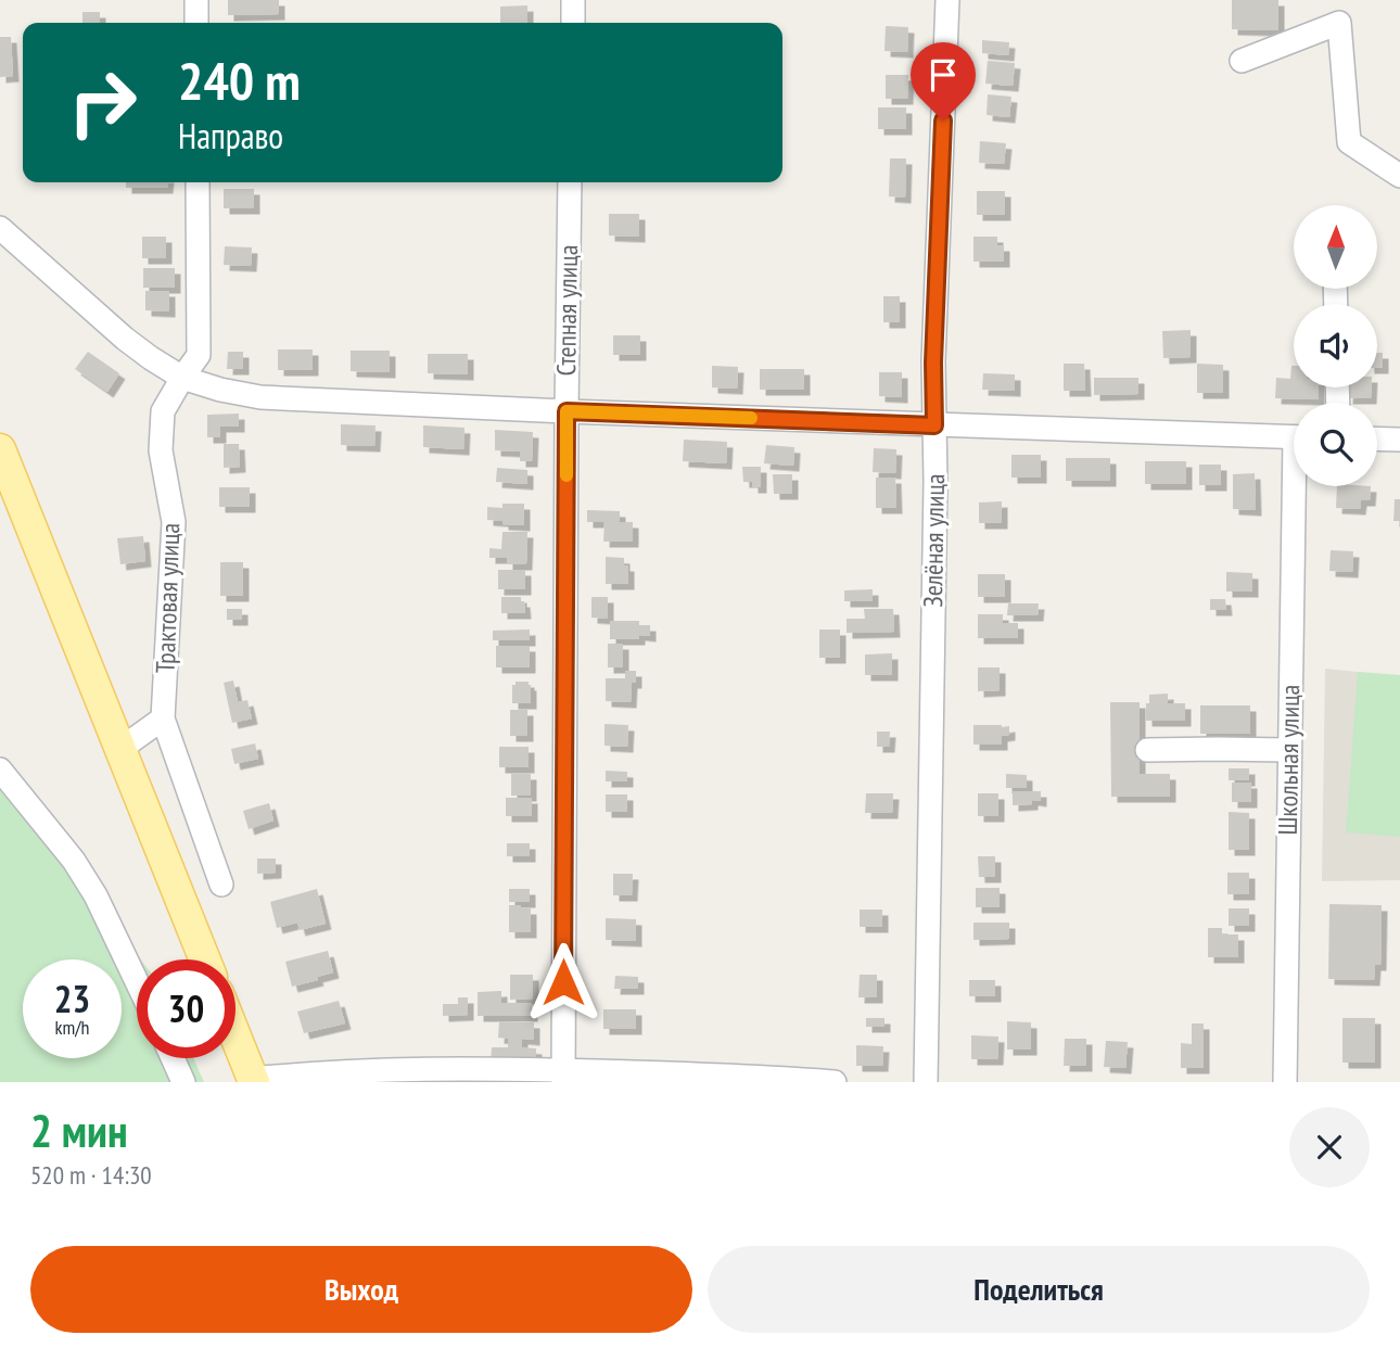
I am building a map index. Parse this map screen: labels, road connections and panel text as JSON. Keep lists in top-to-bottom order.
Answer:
{
  "streets": {
    "street": [
      "Степная улица",
      "Зелёная улица",
      "Трактовая улица",
      "Школьная улица"
    ]
  },
  "north": "top",
  "page": {
    "turn": ["240 m", "Направо"],
    "speed": "23 km/h",
    "limit": "30",
    "heading": ["2 мин", "520 m · 14:30"],
    "buttons": ["Выход", "Поделиться"]
  }
}
